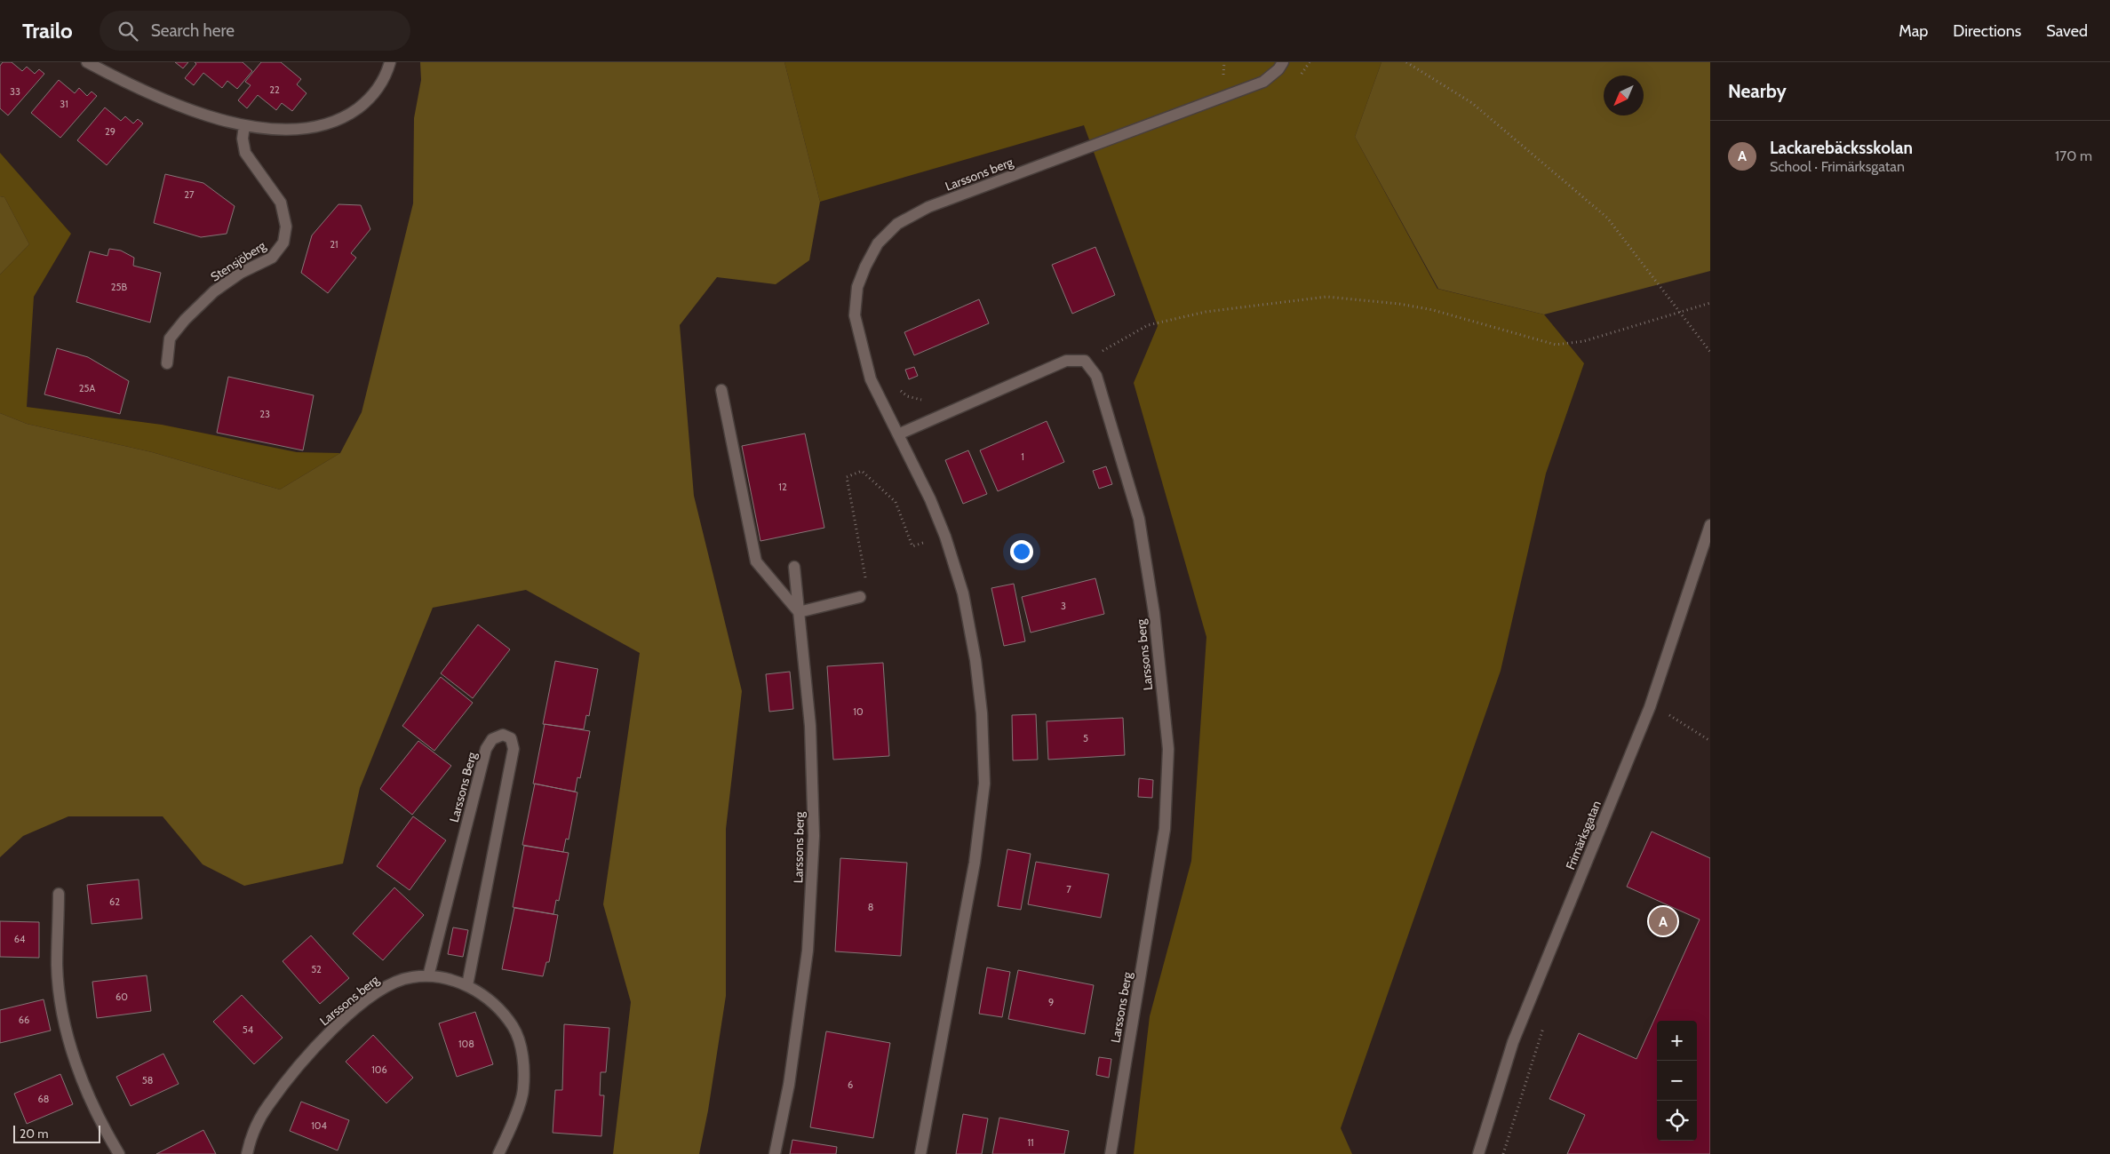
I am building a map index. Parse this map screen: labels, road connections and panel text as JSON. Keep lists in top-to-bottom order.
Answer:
{
  "streets": {
    "street": [
      "Larssons berg",
      "Stensjöberg",
      "Larssons Berg",
      "Frimärksgatan"
    ]
  },
  "crossings": [
    ["Larssons berg", "Larssons Berg"]
  ],
  "house_numbers": [
    "22",
    "33",
    "31",
    "29",
    "27",
    "21",
    "25B",
    "25A",
    "23",
    "1",
    "12",
    "3",
    "10",
    "5",
    "7",
    "62",
    "8",
    "64",
    "52",
    "60",
    "9",
    "66",
    "54",
    "108",
    "106",
    "58",
    "6",
    "68",
    "104",
    "11"
  ],
  "scale_bar": "20 m",
  "north": "bottom left",
  "page": {
    "header": "Trailo",
    "search": "Search here",
    "nav": ["Map", "Directions", "Saved"],
    "heading": "Nearby",
    "list": [
      {
        "mark": "A",
        "name": "Lackarebäcksskolan",
        "note": "School · Frimärksgatan",
        "value": "170 m"
      }
    ],
    "pins": "A",
    "map_buttons": ["+", "−"],
    "scale": "20 m"
  }
}
